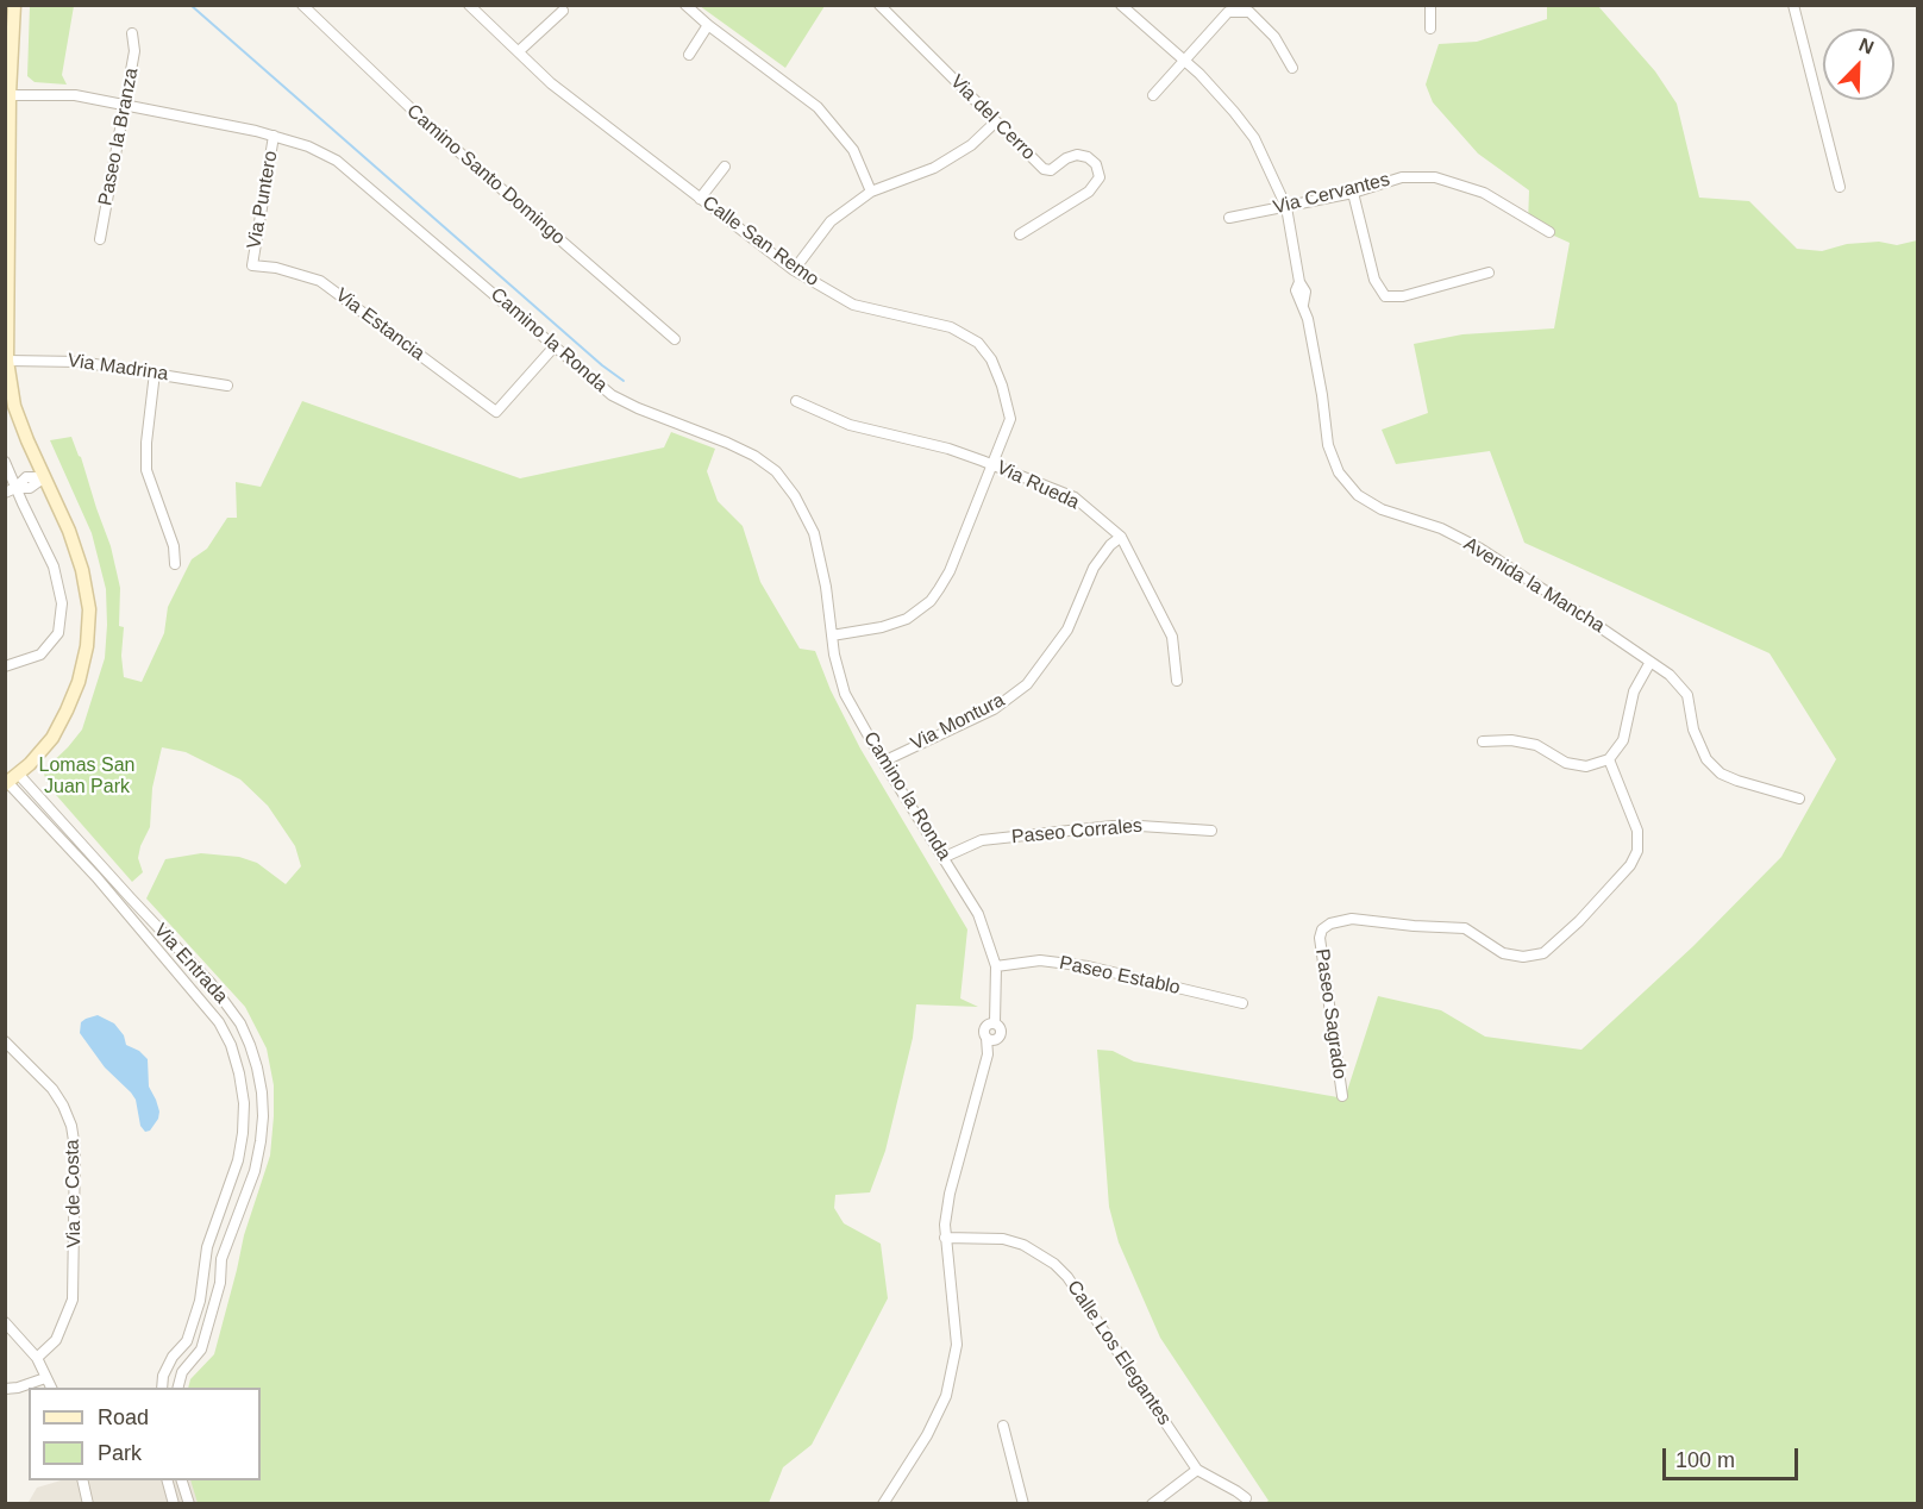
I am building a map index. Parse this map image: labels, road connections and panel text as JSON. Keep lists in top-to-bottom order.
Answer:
{
  "streets": {
    "street": [
      "Via del Cerro",
      "Paseo la Branza",
      "Camino Santo Domingo",
      "Via Cervantes",
      "Via Puntero",
      "Calle San Remo",
      "Via Estancia",
      "Camino la Ronda",
      "Via Madrina",
      "Via Rueda",
      "Avenida la Mancha",
      "Via Montura",
      "Paseo Corrales",
      "Via Entrada",
      "Paseo Establo",
      "Paseo Sagrado",
      "Via de Costa",
      "Calle Los Elegantes"
    ]
  },
  "crossings": [
    ["Paseo la Branza", "Camino la Ronda"],
    ["Via Cervantes", "Avenida la Mancha"],
    ["Via Puntero", "Via Estancia"],
    ["Via Puntero", "Camino la Ronda"],
    ["Calle San Remo", "Camino la Ronda"],
    ["Calle San Remo", "Via Rueda"],
    ["Via Estancia", "Camino la Ronda"],
    ["Camino la Ronda", "Via Montura"],
    ["Camino la Ronda", "Paseo Corrales"],
    ["Camino la Ronda", "Paseo Establo"],
    ["Via Rueda", "Via Montura"]
  ],
  "parks": ["Lomas San Juan Park"],
  "legend": ["Road", "Park"],
  "scale_bar": "100 m",
  "north": "top right"
}
